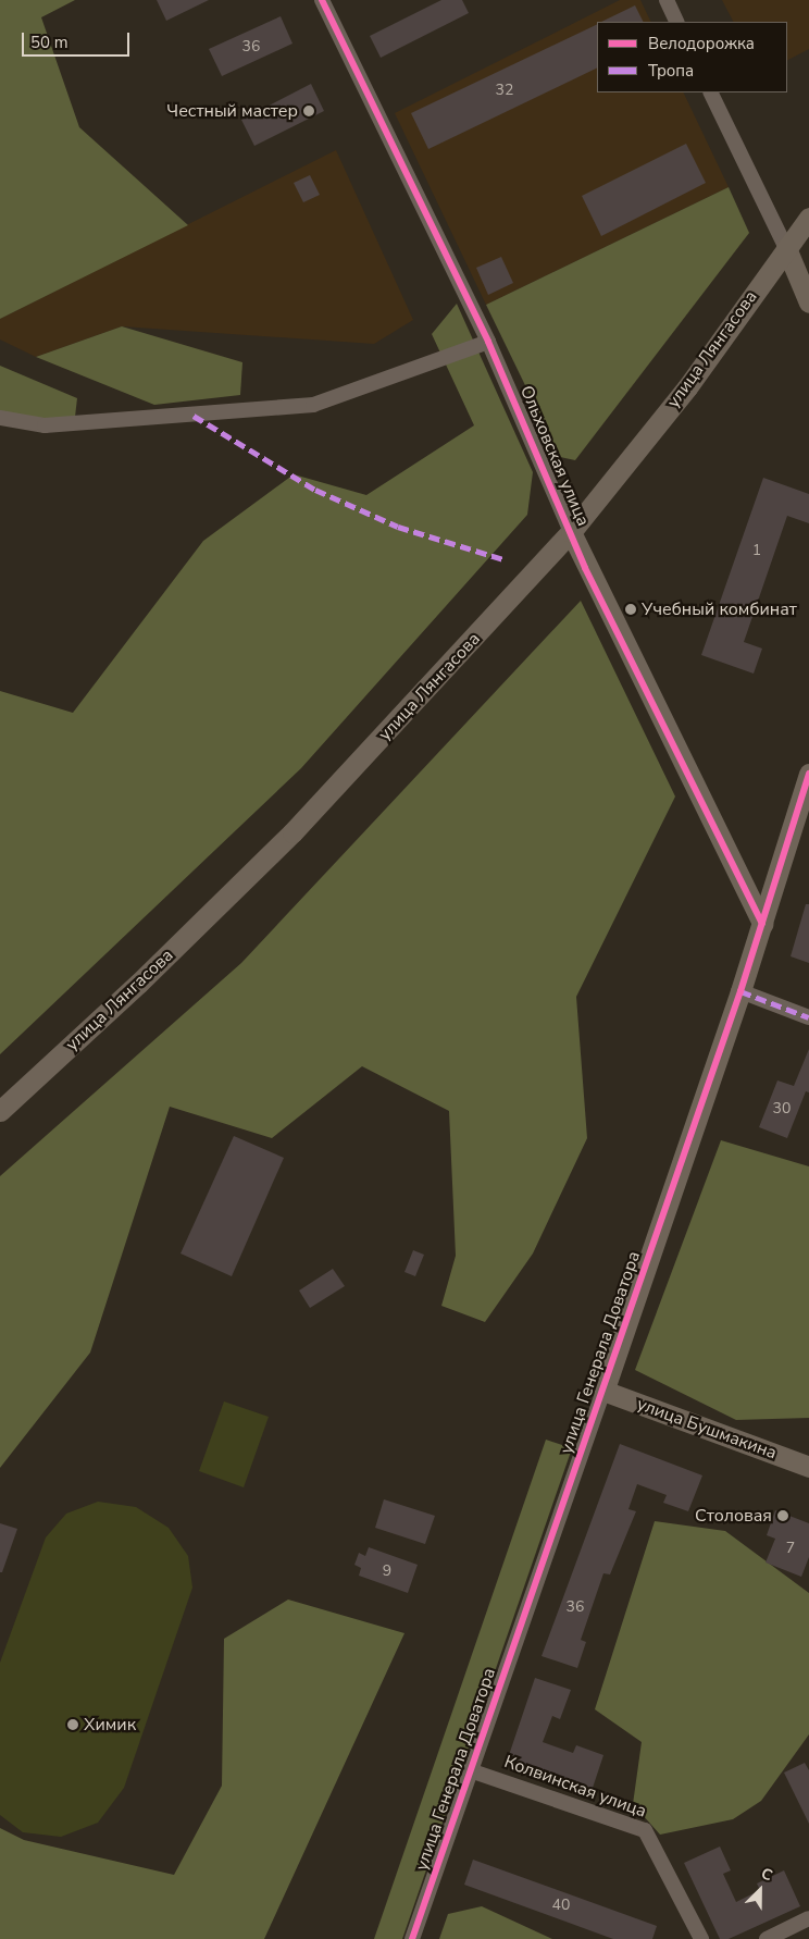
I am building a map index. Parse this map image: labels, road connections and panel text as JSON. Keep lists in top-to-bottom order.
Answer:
{
  "streets": {
    "street": [
      "улица Лянгасова",
      "Ольховская улица",
      "улица Генерала Доватора",
      "улица Бушмакина",
      "Колвинская улица"
    ]
  },
  "crossings": [
    ["улица Лянгасова", "Ольховская улица"],
    ["Ольховская улица", "улица Генерала Доватора"],
    ["улица Генерала Доватора", "улица Бушмакина"],
    ["улица Генерала Доватора", "Колвинская улица"]
  ],
  "places": [
    "Честный мастер",
    "Учебный комбинат",
    "Столовая",
    "Химик"
  ],
  "house_numbers": [
    "36",
    "32",
    "1",
    "30",
    "7",
    "9",
    "36",
    "40"
  ],
  "legend": ["Велодорожка", "Тропа"],
  "scale_bar": "50 m",
  "north": "top right"
}
